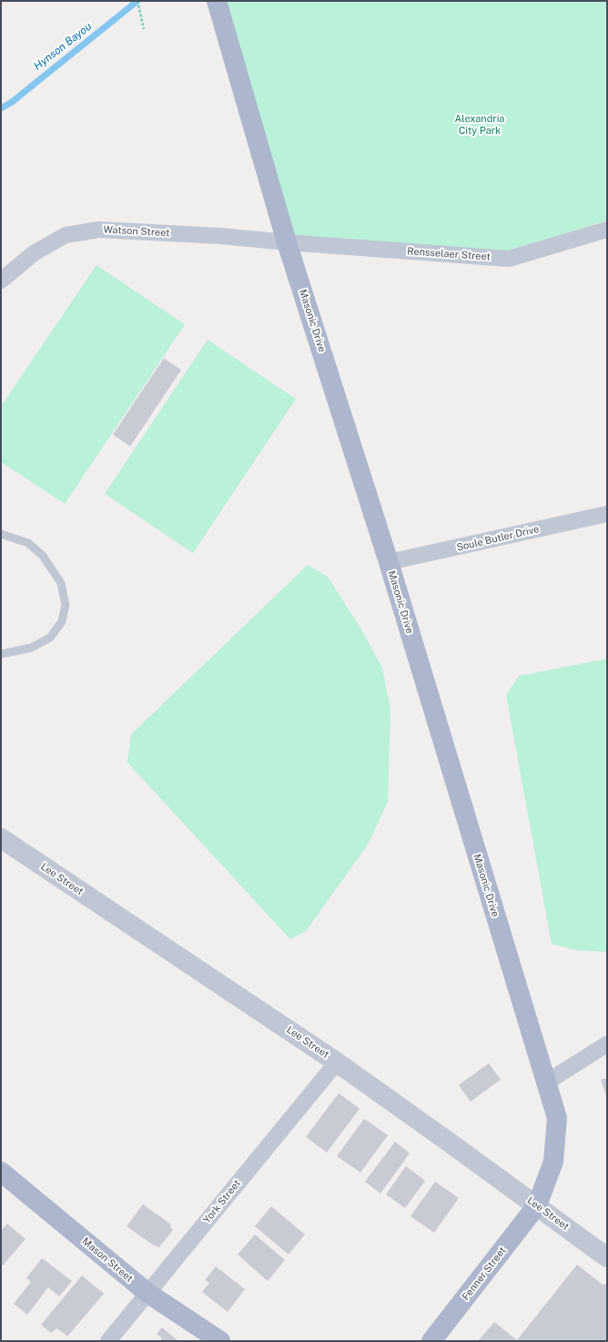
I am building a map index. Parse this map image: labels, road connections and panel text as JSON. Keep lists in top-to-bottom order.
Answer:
{
  "streets": {
    "main road": ["Masonic Drive", "Mason Street", "Fenner Street"],
    "street": [
      "Watson Street",
      "Rensselaer Street",
      "Soule Butler Drive",
      "Lee Street",
      "York Street"
    ]
  },
  "crossings": [
    ["Watson Street", "Rensselaer Street"],
    ["Watson Street", "Masonic Drive"],
    ["Rensselaer Street", "Masonic Drive"],
    ["Masonic Drive", "Soule Butler Drive"],
    ["Masonic Drive", "Lee Street"],
    ["Masonic Drive", "Fenner Street"],
    ["Lee Street", "York Street"],
    ["Lee Street", "Fenner Street"],
    ["York Street", "Mason Street"]
  ],
  "water": ["Hynson Bayou"],
  "parks": ["Alexandria City Park"]
}
